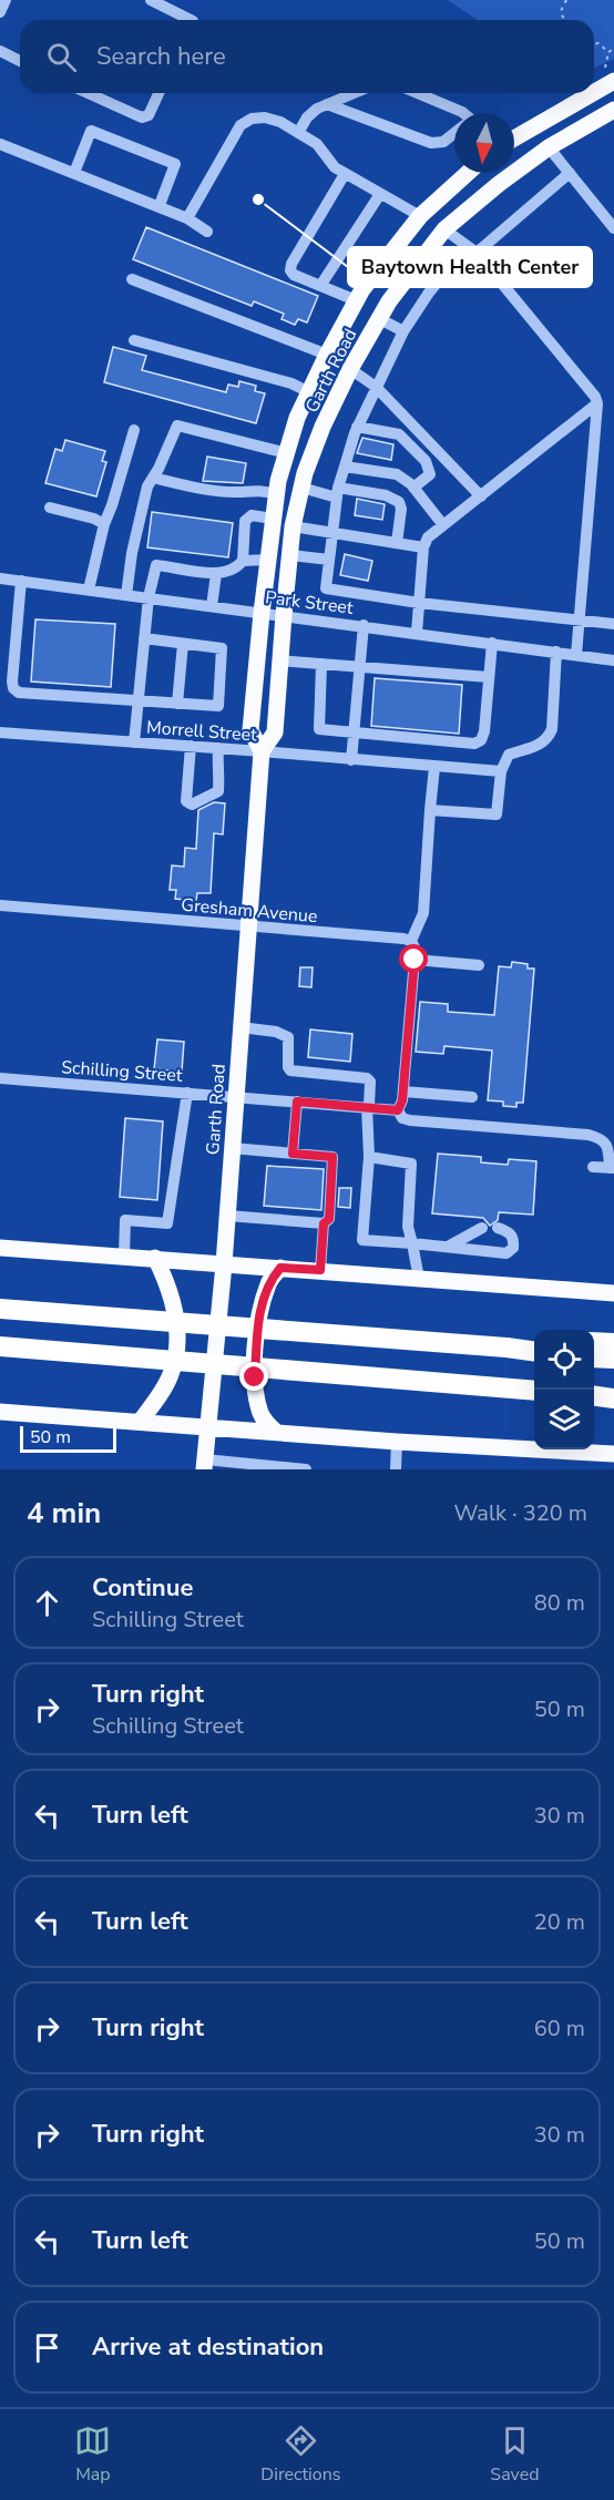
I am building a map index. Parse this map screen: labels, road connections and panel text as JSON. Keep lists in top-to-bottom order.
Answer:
{
  "streets": {
    "main road": ["Garth Road"],
    "street": [
      "Park Street",
      "Morrell Street",
      "Gresham Avenue",
      "Schilling Street"
    ]
  },
  "crossings": [
    ["Garth Road", "Park Street"],
    ["Garth Road", "Morrell Street"],
    ["Garth Road", "Gresham Avenue"],
    ["Garth Road", "Schilling Street"]
  ],
  "places": ["Baytown Health Center"],
  "scale_bar": "50 m",
  "north": "bottom",
  "page": {
    "search": "Search here",
    "scale": "50 m",
    "heading": ["4 min", "Walk · 320 m"],
    "list": [
      ["Continue", "Schilling Street", "80 m"],
      ["Turn right", "Schilling Street", "50 m"],
      ["Turn left", "30 m"],
      ["Turn left", "20 m"],
      ["Turn right", "60 m"],
      ["Turn right", "30 m"],
      ["Turn left", "50 m"],
      "Arrive at destination"
    ],
    "nav": ["Map", "Directions", "Saved"]
  }
}
